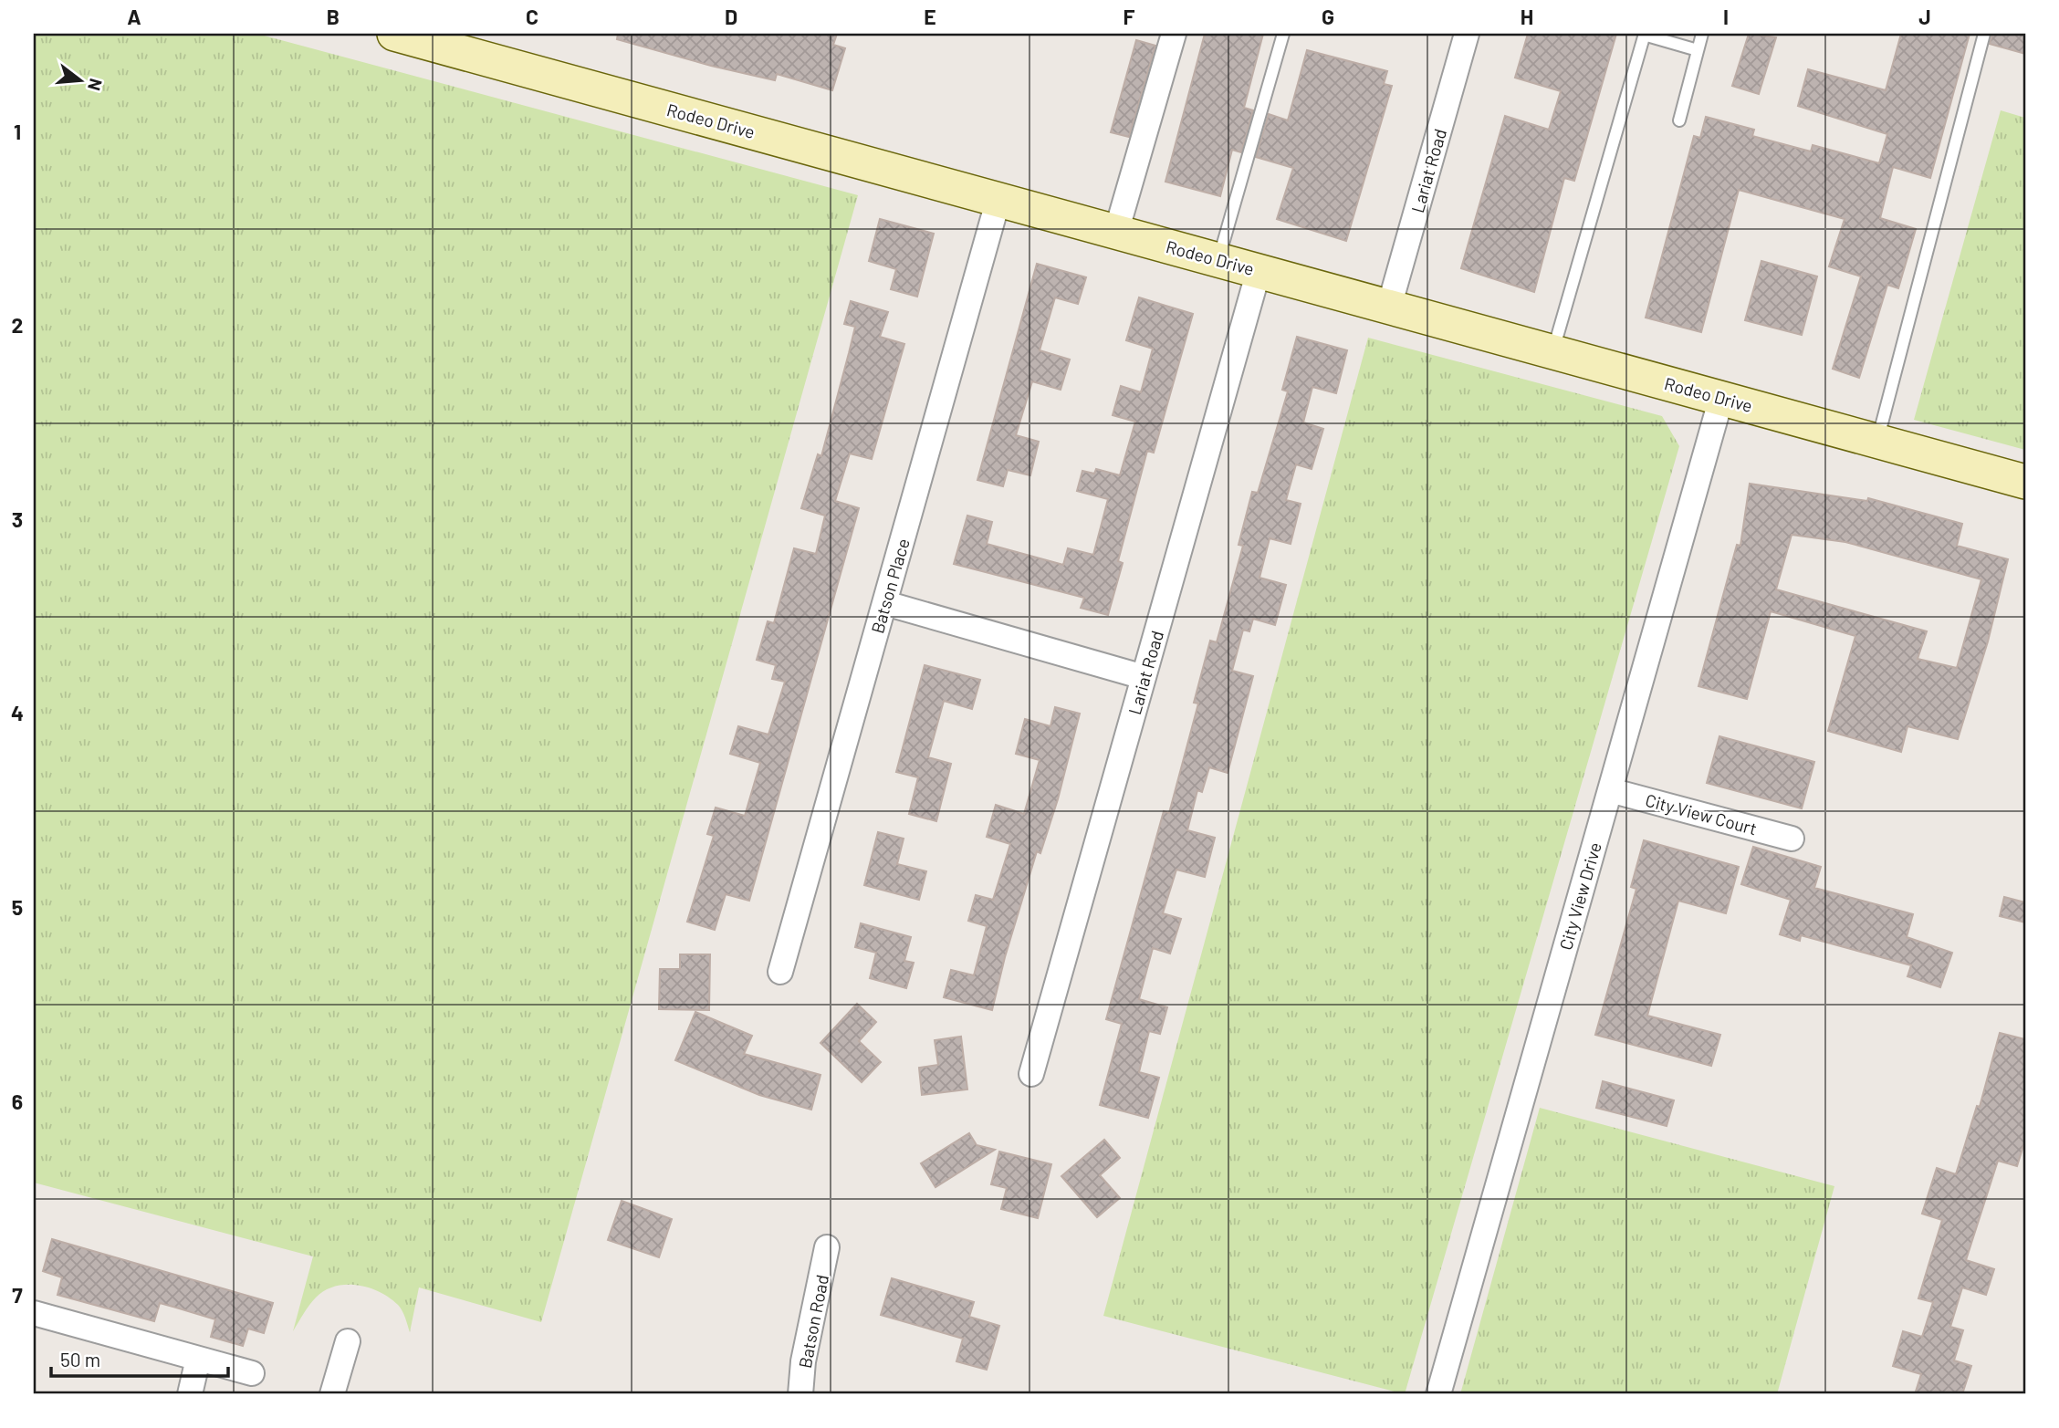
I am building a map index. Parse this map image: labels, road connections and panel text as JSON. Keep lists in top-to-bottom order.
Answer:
{
  "streets": {
    "street": [
      "Rodeo Drive",
      "Lariat Road",
      "Batson Place",
      "City View Court",
      "City View Drive",
      "Batson Road"
    ]
  },
  "crossings": [
    ["Rodeo Drive", "Lariat Road"],
    ["Rodeo Drive", "Batson Place"],
    ["Rodeo Drive", "City View Drive"],
    ["City View Court", "City View Drive"]
  ],
  "scale_bar": "50 m",
  "north": "right",
  "grid": {
    "columns": [
      "A",
      "B",
      "C",
      "D",
      "E",
      "F",
      "G",
      "H",
      "I",
      "J"
    ],
    "rows": [
      "1",
      "2",
      "3",
      "4",
      "5",
      "6",
      "7"
    ]
  }
}
